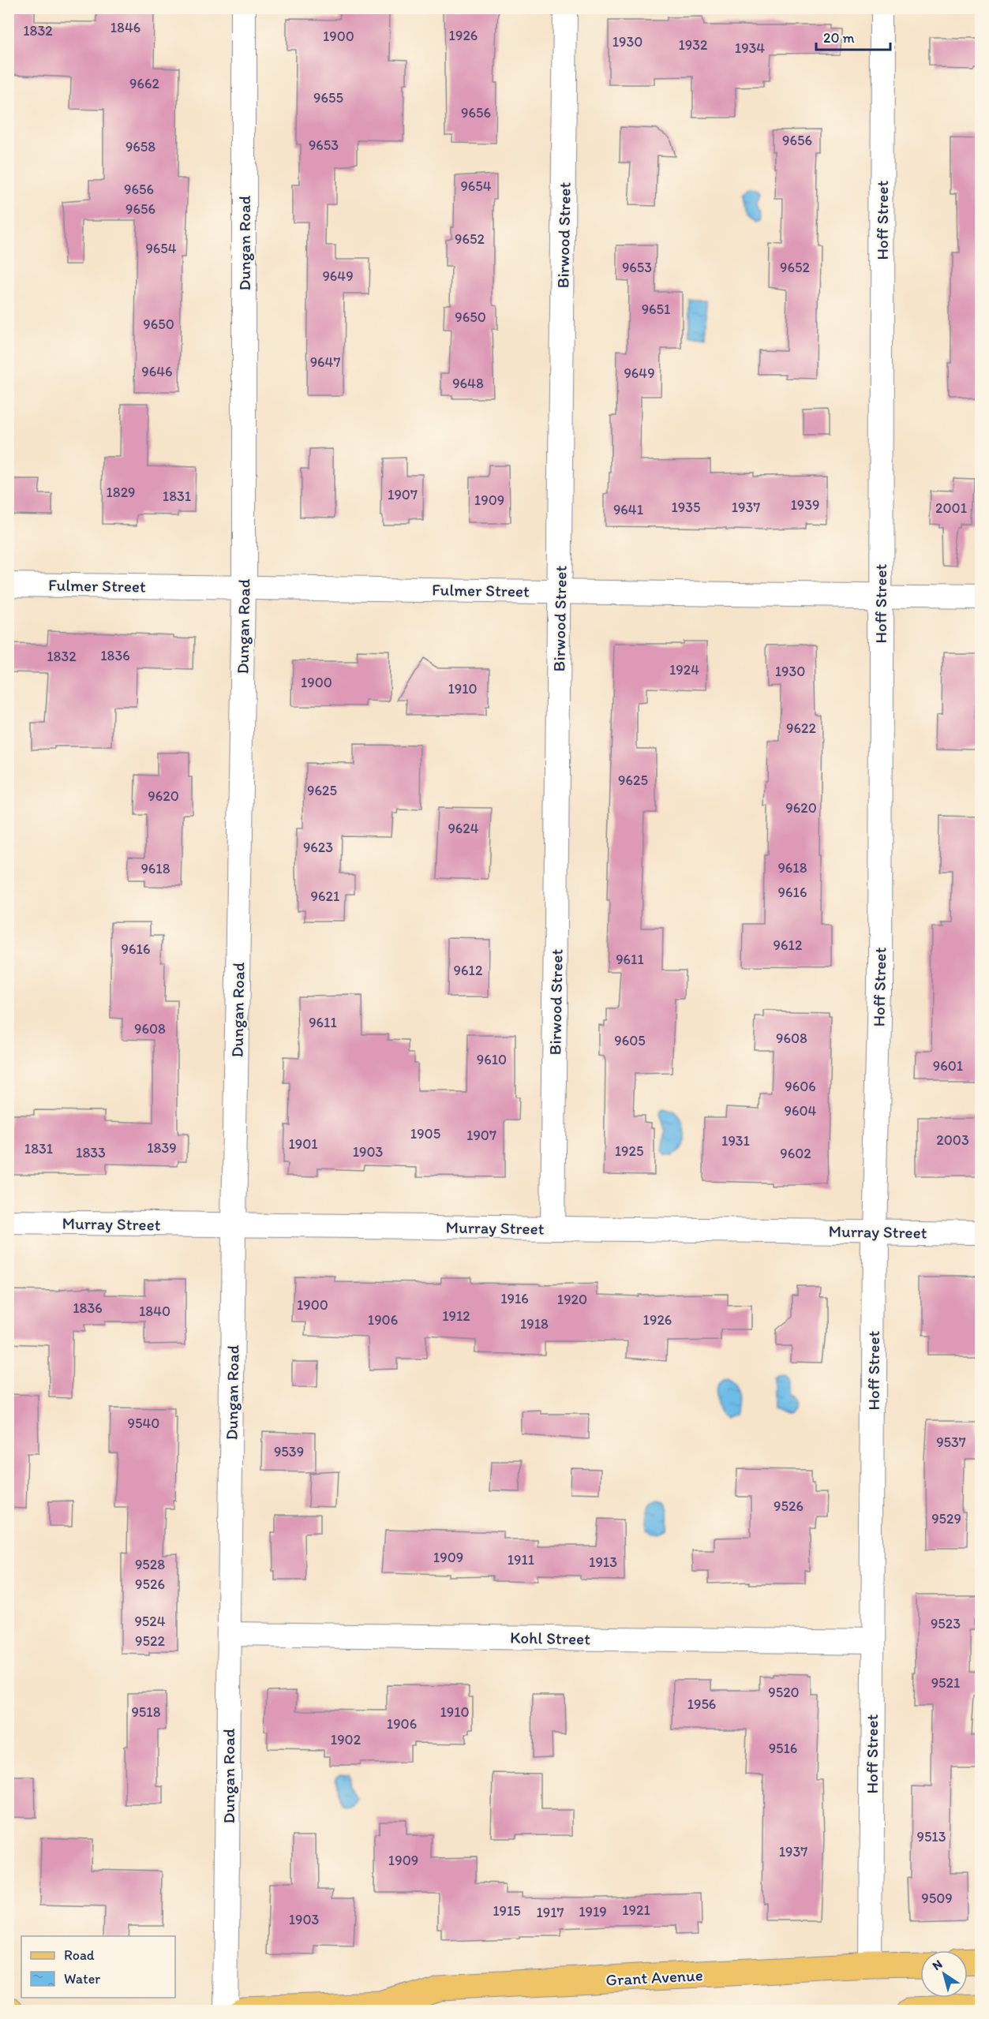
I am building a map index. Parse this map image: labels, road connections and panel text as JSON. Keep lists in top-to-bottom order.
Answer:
{
  "streets": {
    "main road": ["Grant Avenue"],
    "street": [
      "Hoff Street",
      "Birwood Street",
      "Dungan Road",
      "Fulmer Street",
      "Murray Street",
      "Kohl Street"
    ]
  },
  "crossings": [
    ["Hoff Street", "Fulmer Street"],
    ["Hoff Street", "Murray Street"],
    ["Hoff Street", "Kohl Street"],
    ["Hoff Street", "Grant Avenue"],
    ["Birwood Street", "Fulmer Street"],
    ["Birwood Street", "Murray Street"],
    ["Dungan Road", "Fulmer Street"],
    ["Dungan Road", "Murray Street"],
    ["Dungan Road", "Kohl Street"]
  ],
  "house_numbers": [
    "1846",
    "1832",
    "1926",
    "1900",
    "1930",
    "1932",
    "1934",
    "9662",
    "9655",
    "9656",
    "9656",
    "9653",
    "9658",
    "9654",
    "9656",
    "9656",
    "9652",
    "9654",
    "9653",
    "9652",
    "9649",
    "9651",
    "9650",
    "9650",
    "9647",
    "9646",
    "9649",
    "9648",
    "1829",
    "1907",
    "1831",
    "1909",
    "1939",
    "1935",
    "1937",
    "2001",
    "9641",
    "1836",
    "1832",
    "1924",
    "1930",
    "1900",
    "1910",
    "9622",
    "9625",
    "9625",
    "9620",
    "9620",
    "9624",
    "9623",
    "9618",
    "9618",
    "9616",
    "9621",
    "9612",
    "9616",
    "9611",
    "9612",
    "9611",
    "9608",
    "9608",
    "9605",
    "9610",
    "9601",
    "9606",
    "9604",
    "1905",
    "1907",
    "2003",
    "1931",
    "1901",
    "1839",
    "1831",
    "1925",
    "1903",
    "1833",
    "9602",
    "1916",
    "1920",
    "1900",
    "1836",
    "1840",
    "1912",
    "1906",
    "1926",
    "1918",
    "9540",
    "9537",
    "9539",
    "9526",
    "9529",
    "1909",
    "1911",
    "1913",
    "9528",
    "9526",
    "9524",
    "9523",
    "9522",
    "9521",
    "9520",
    "1956",
    "9518",
    "1910",
    "1906",
    "1902",
    "9516",
    "9513",
    "1937",
    "1909",
    "9509",
    "1921",
    "1915",
    "1919",
    "1917",
    "1903"
  ],
  "legend": ["Road", "Water"],
  "scale_bar": "20 m",
  "north": "top left"
}
